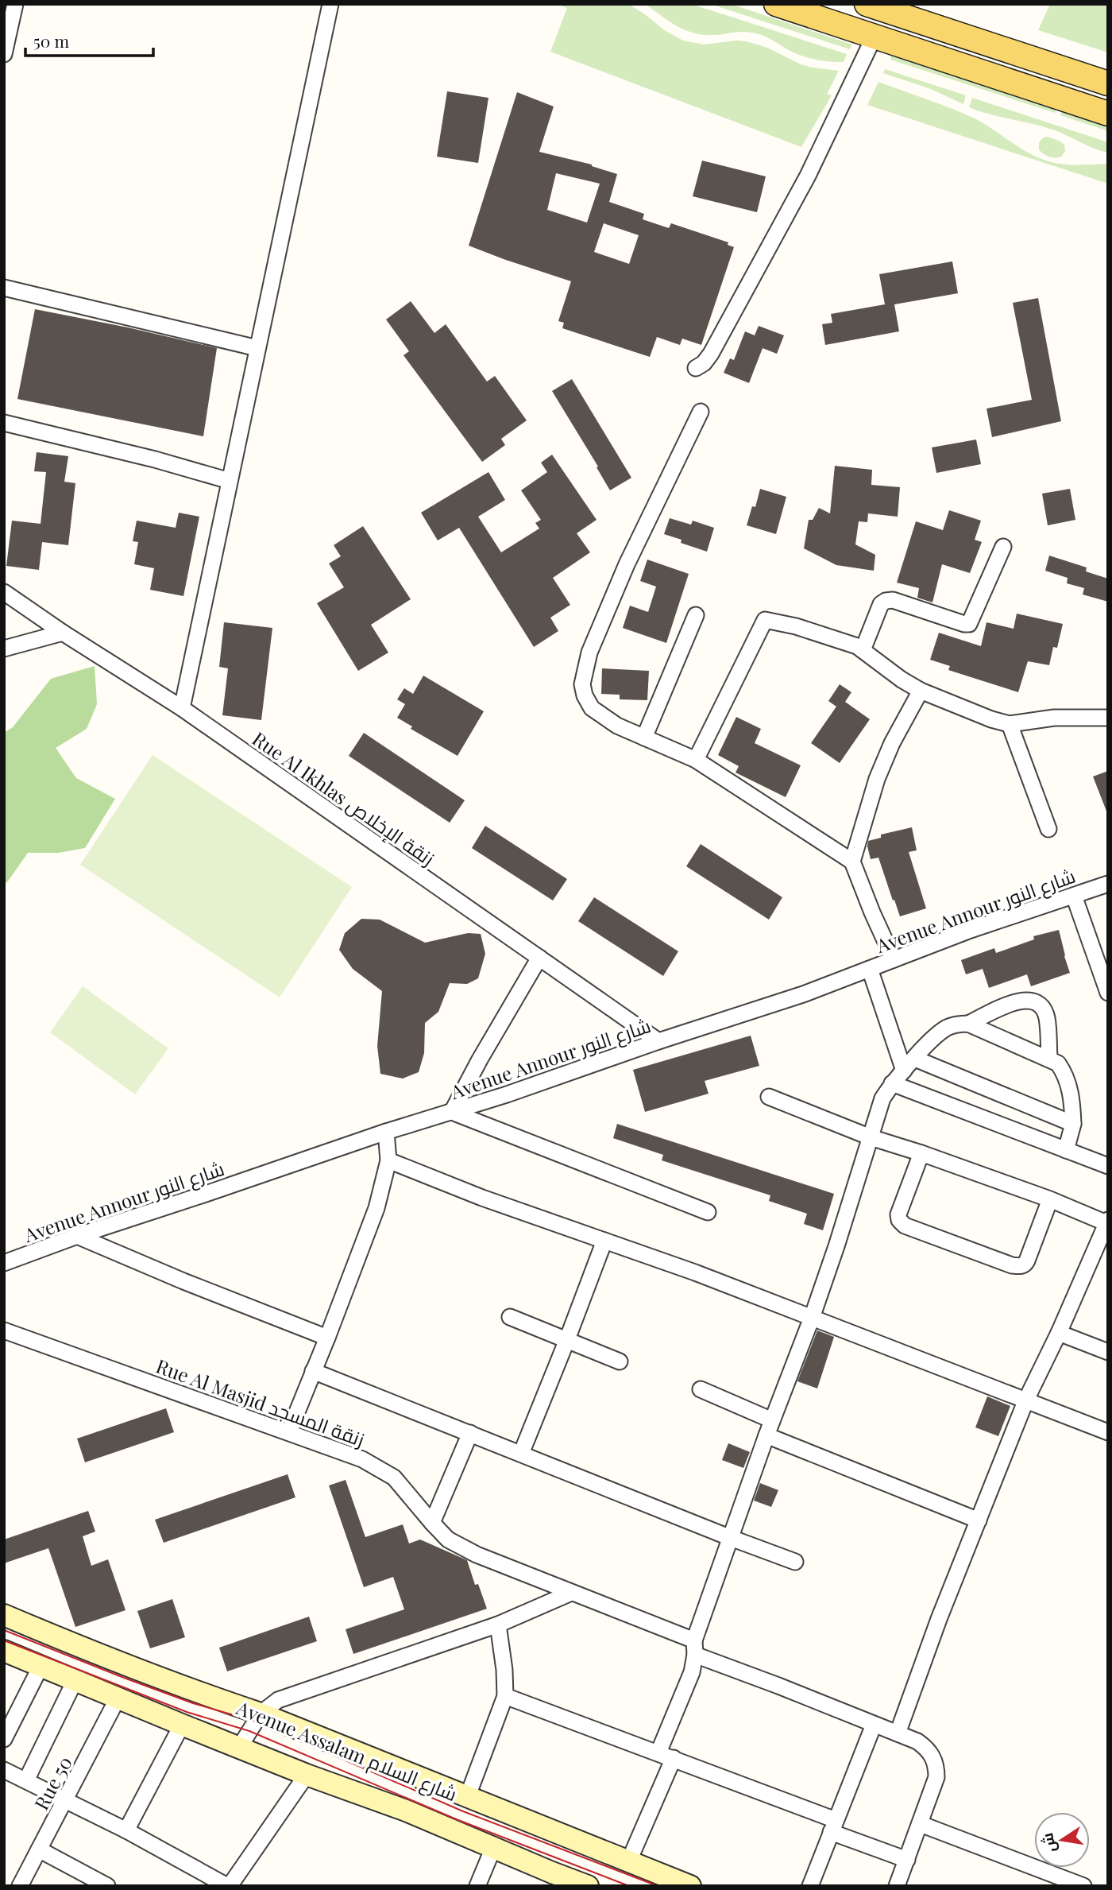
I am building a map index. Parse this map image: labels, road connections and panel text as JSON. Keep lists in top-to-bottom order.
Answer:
{
  "streets": {
    "main road": ["Avenue Assalam شارع السلام"],
    "street": [
      "Rue Al Ikhlas زنقة الإخلاص",
      "Avenue Annour شارع النور",
      "Rue Al Masjid زنقة المسجد",
      "Rue 50"
    ]
  },
  "crossings": [
    ["Rue Al Ikhlas زنقة الإخلاص", "Avenue Annour شارع النور"],
    ["Avenue Assalam شارع السلام", "Rue 50"]
  ],
  "scale_bar": "50 m",
  "north": "left"
}
